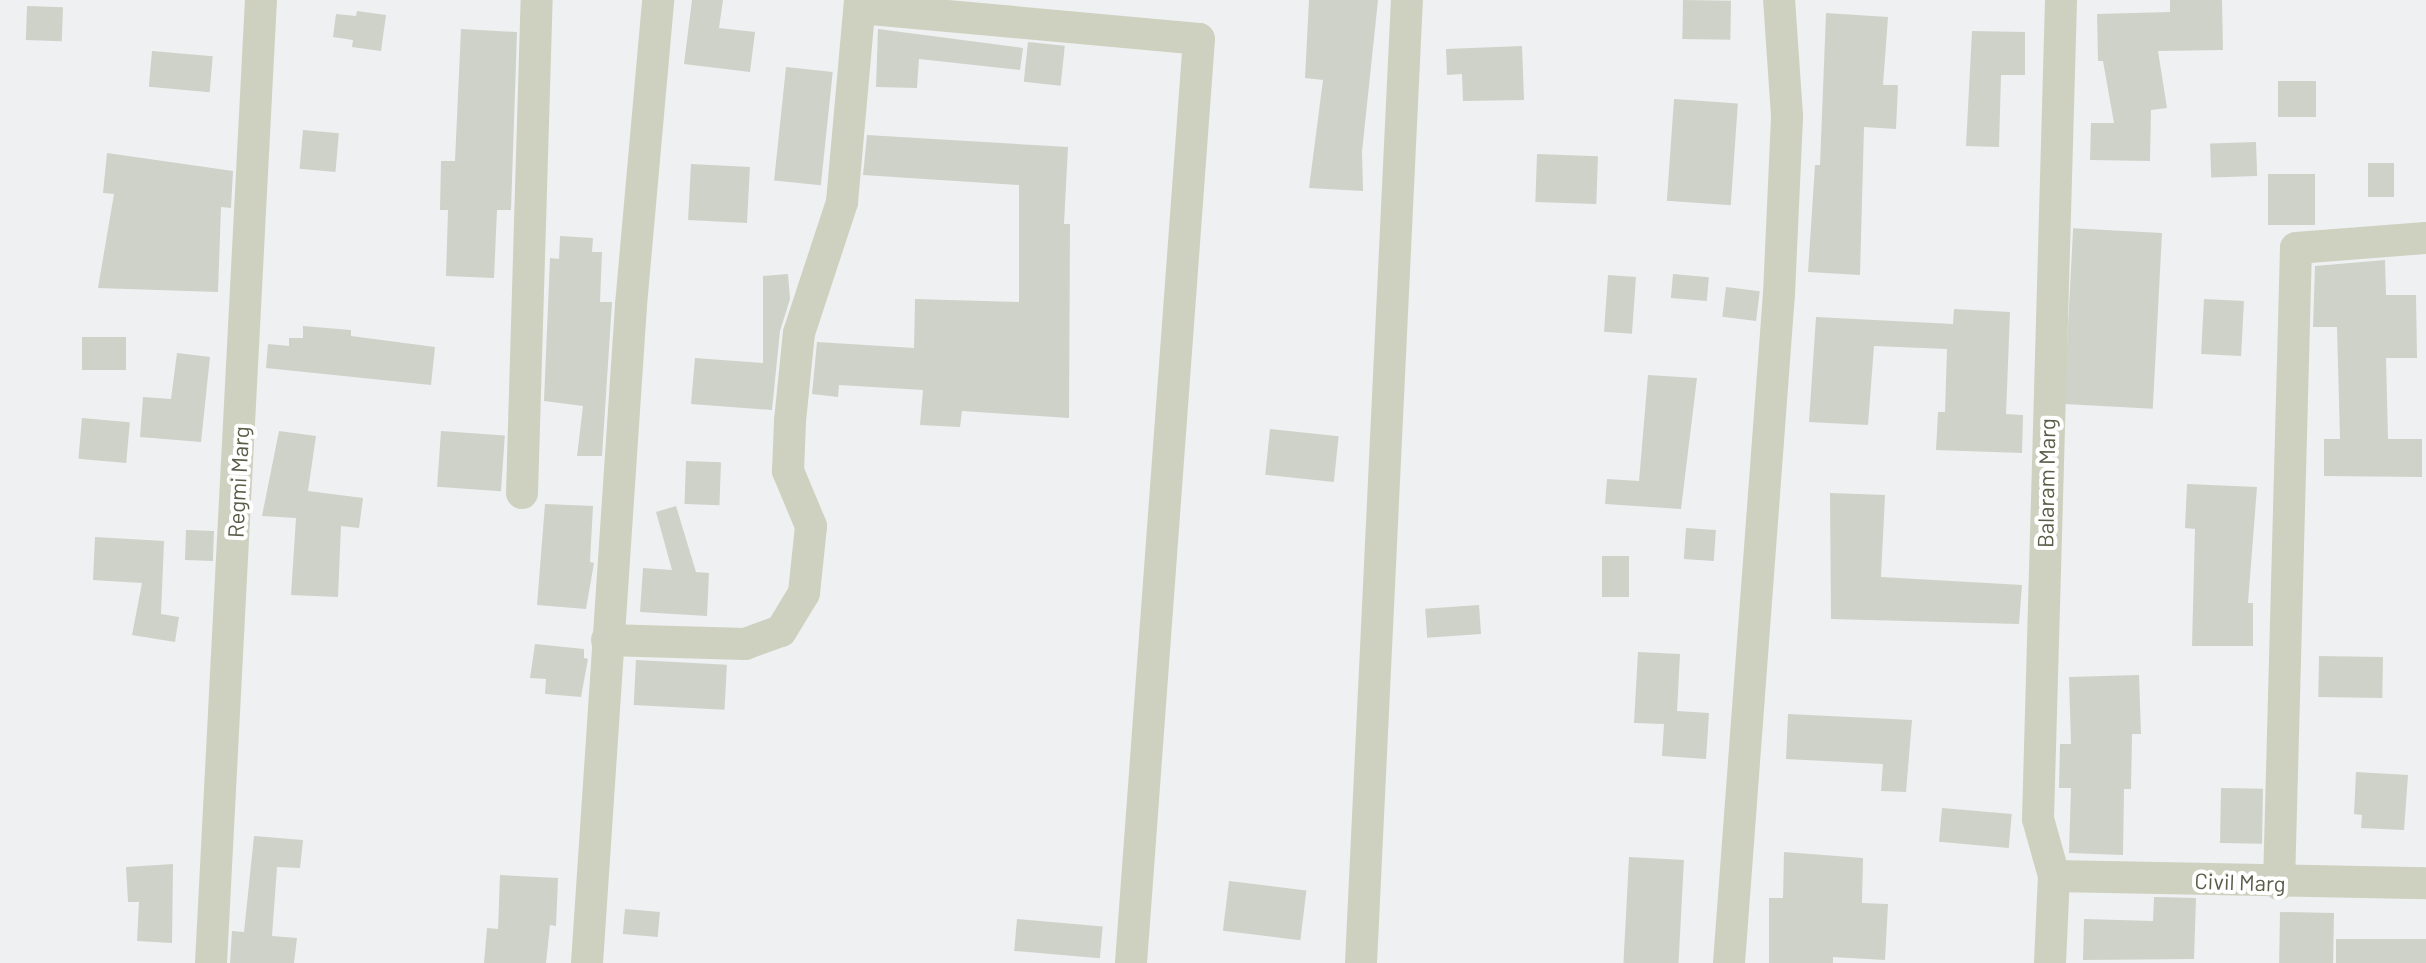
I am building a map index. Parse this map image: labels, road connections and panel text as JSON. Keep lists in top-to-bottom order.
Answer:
{
  "streets": {
    "street": ["Regmi Marg", "Balaram Marg", "Civil Marg"]
  },
  "crossings": [
    ["Balaram Marg", "Civil Marg"]
  ]
}
